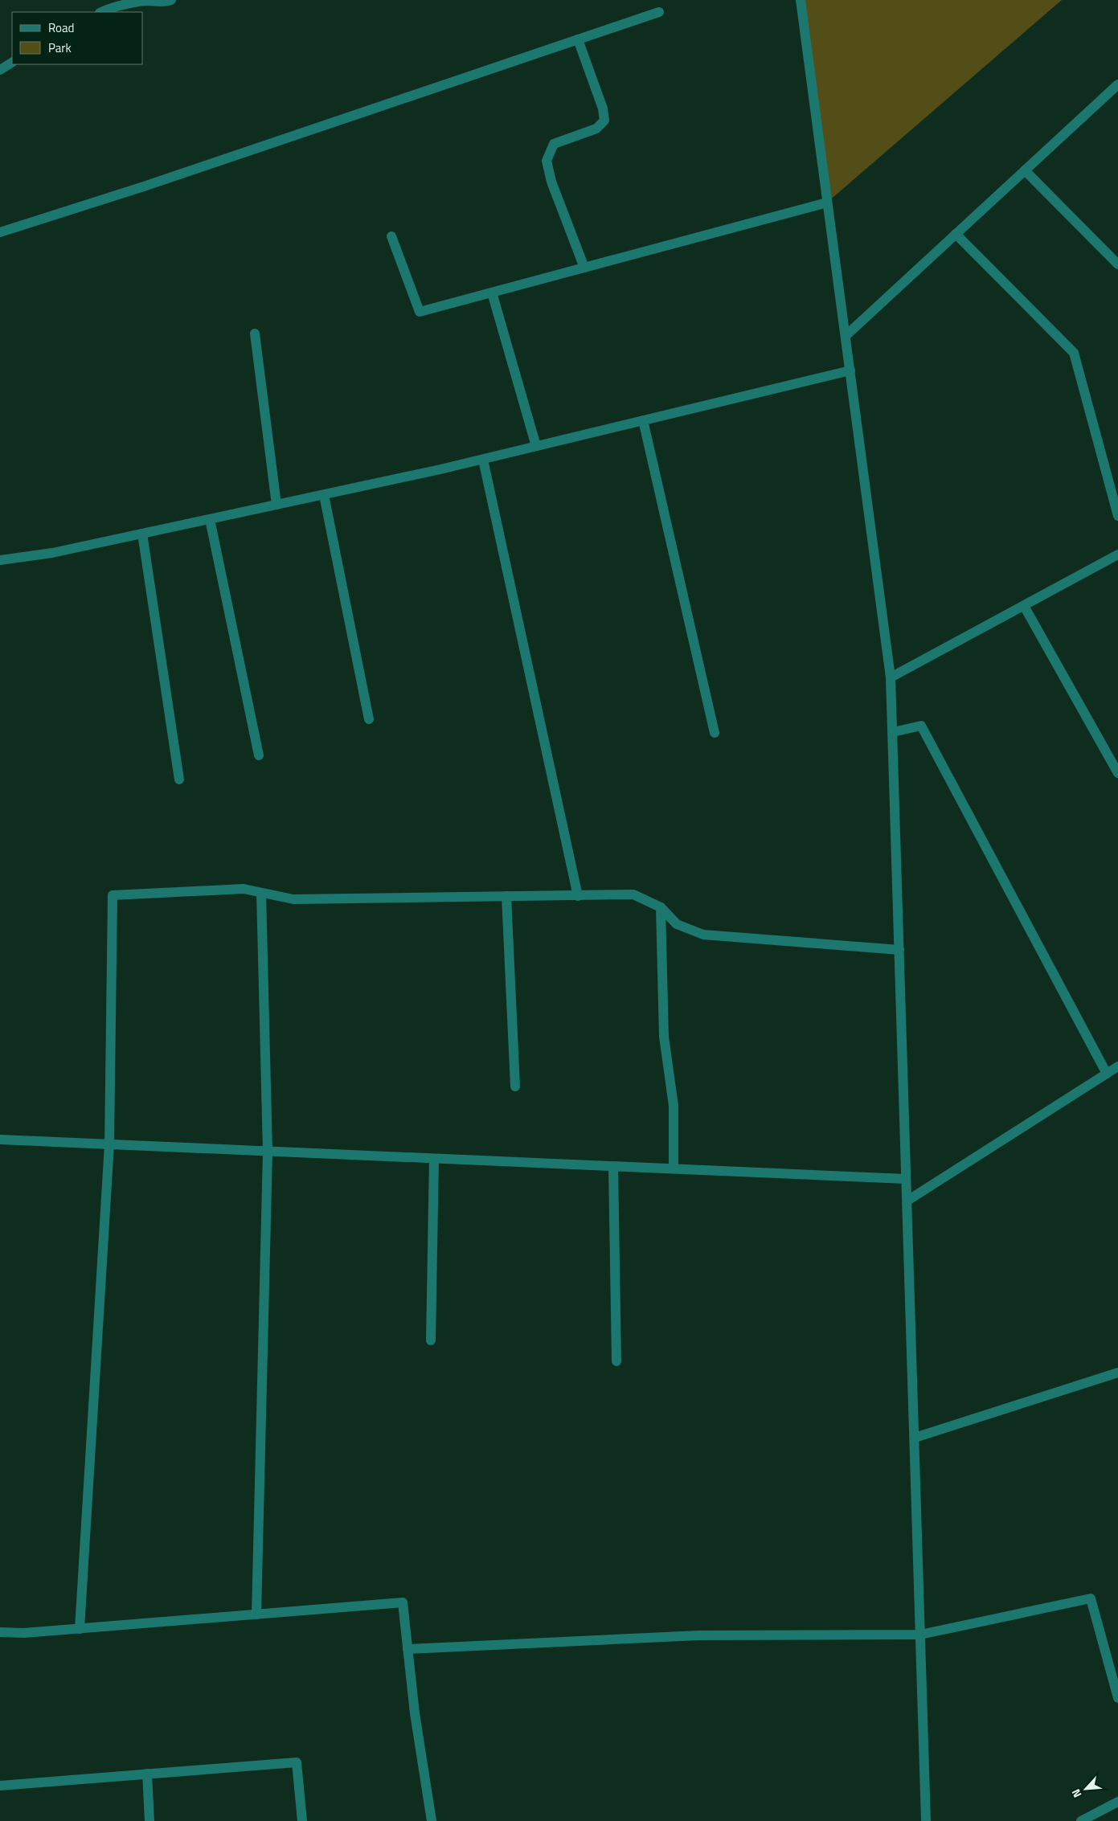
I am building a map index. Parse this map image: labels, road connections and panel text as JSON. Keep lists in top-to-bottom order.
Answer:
{
  "legend": ["Road", "Park"],
  "north": "bottom left"
}
